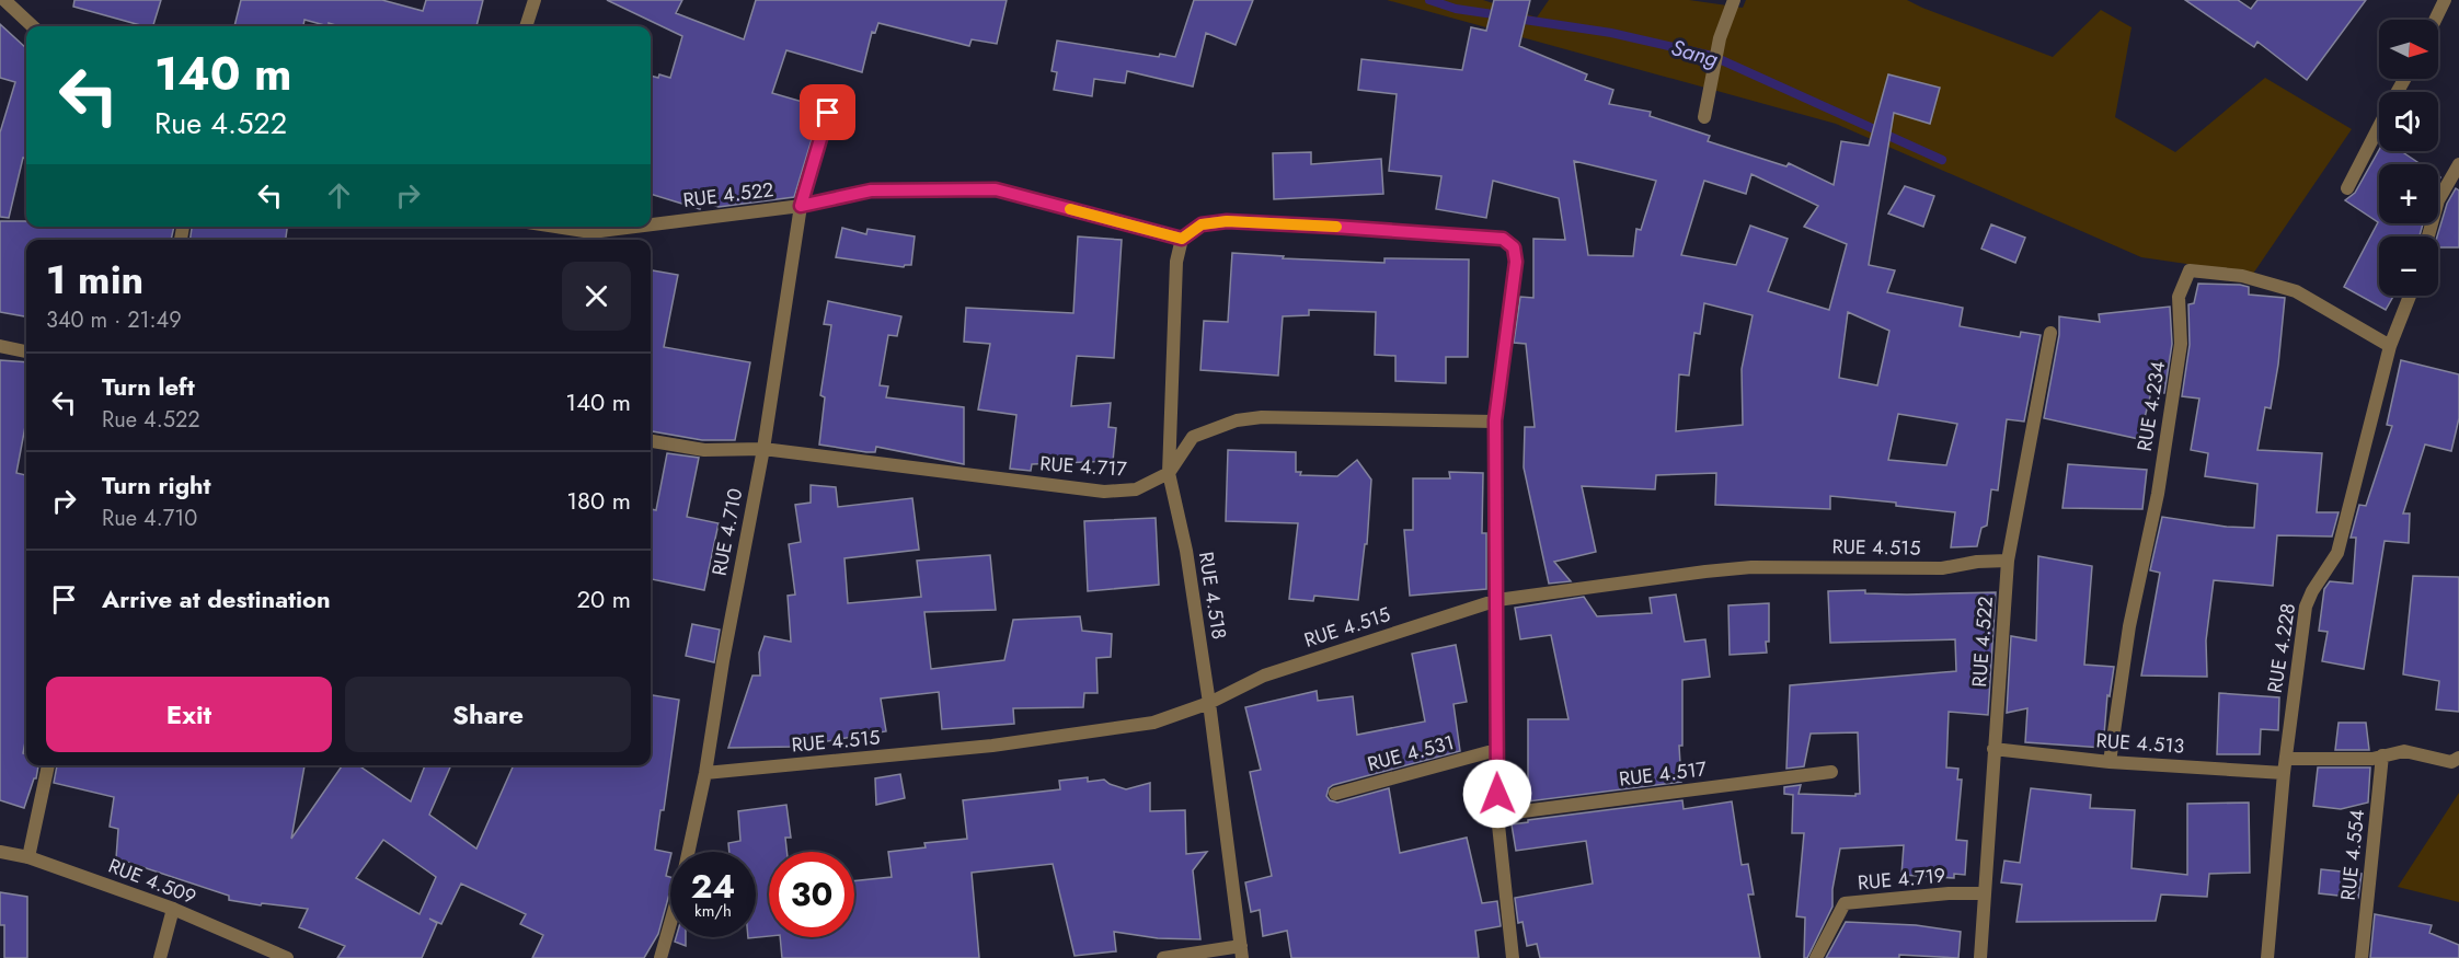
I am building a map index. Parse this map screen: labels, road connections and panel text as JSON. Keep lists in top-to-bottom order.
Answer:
{
  "streets": {
    "street": [
      "RUE 4.522",
      "RUE 4.234",
      "RUE 4.717",
      "RUE 4.710",
      "RUE 4.515",
      "RUE 4.518",
      "RUE 4.228",
      "RUE 4.513",
      "RUE 4.531",
      "RUE 4.517",
      "RUE 4.554",
      "RUE 4.719",
      "RUE 4.509"
    ]
  },
  "crossings": [
    ["RUE 4.522", "RUE 4.710"],
    ["RUE 4.522", "RUE 4.515"],
    ["RUE 4.522", "RUE 4.518"],
    ["RUE 4.522", "RUE 4.513"],
    ["RUE 4.522", "RUE 4.719"],
    ["RUE 4.234", "RUE 4.228"],
    ["RUE 4.234", "RUE 4.513"],
    ["RUE 4.717", "RUE 4.710"],
    ["RUE 4.717", "RUE 4.518"],
    ["RUE 4.710", "RUE 4.515"],
    ["RUE 4.515", "RUE 4.518"],
    ["RUE 4.228", "RUE 4.513"],
    ["RUE 4.513", "RUE 4.554"]
  ],
  "water": ["Sang"],
  "north": "right",
  "page": {
    "map_buttons": ["+", "−"],
    "turn": ["140 m", "Rue 4.522"],
    "heading": ["1 min", "340 m · 21:49"],
    "list": [
      {
        "name": "Turn left",
        "note": "Rue 4.522",
        "value": "140 m"
      },
      {
        "name": "Turn right",
        "note": "Rue 4.710",
        "value": "180 m"
      },
      {
        "name": "Arrive at destination",
        "value": "20 m"
      }
    ],
    "buttons": ["Exit", "Share"],
    "speed": "24 km/h",
    "limit": "30"
  }
}
